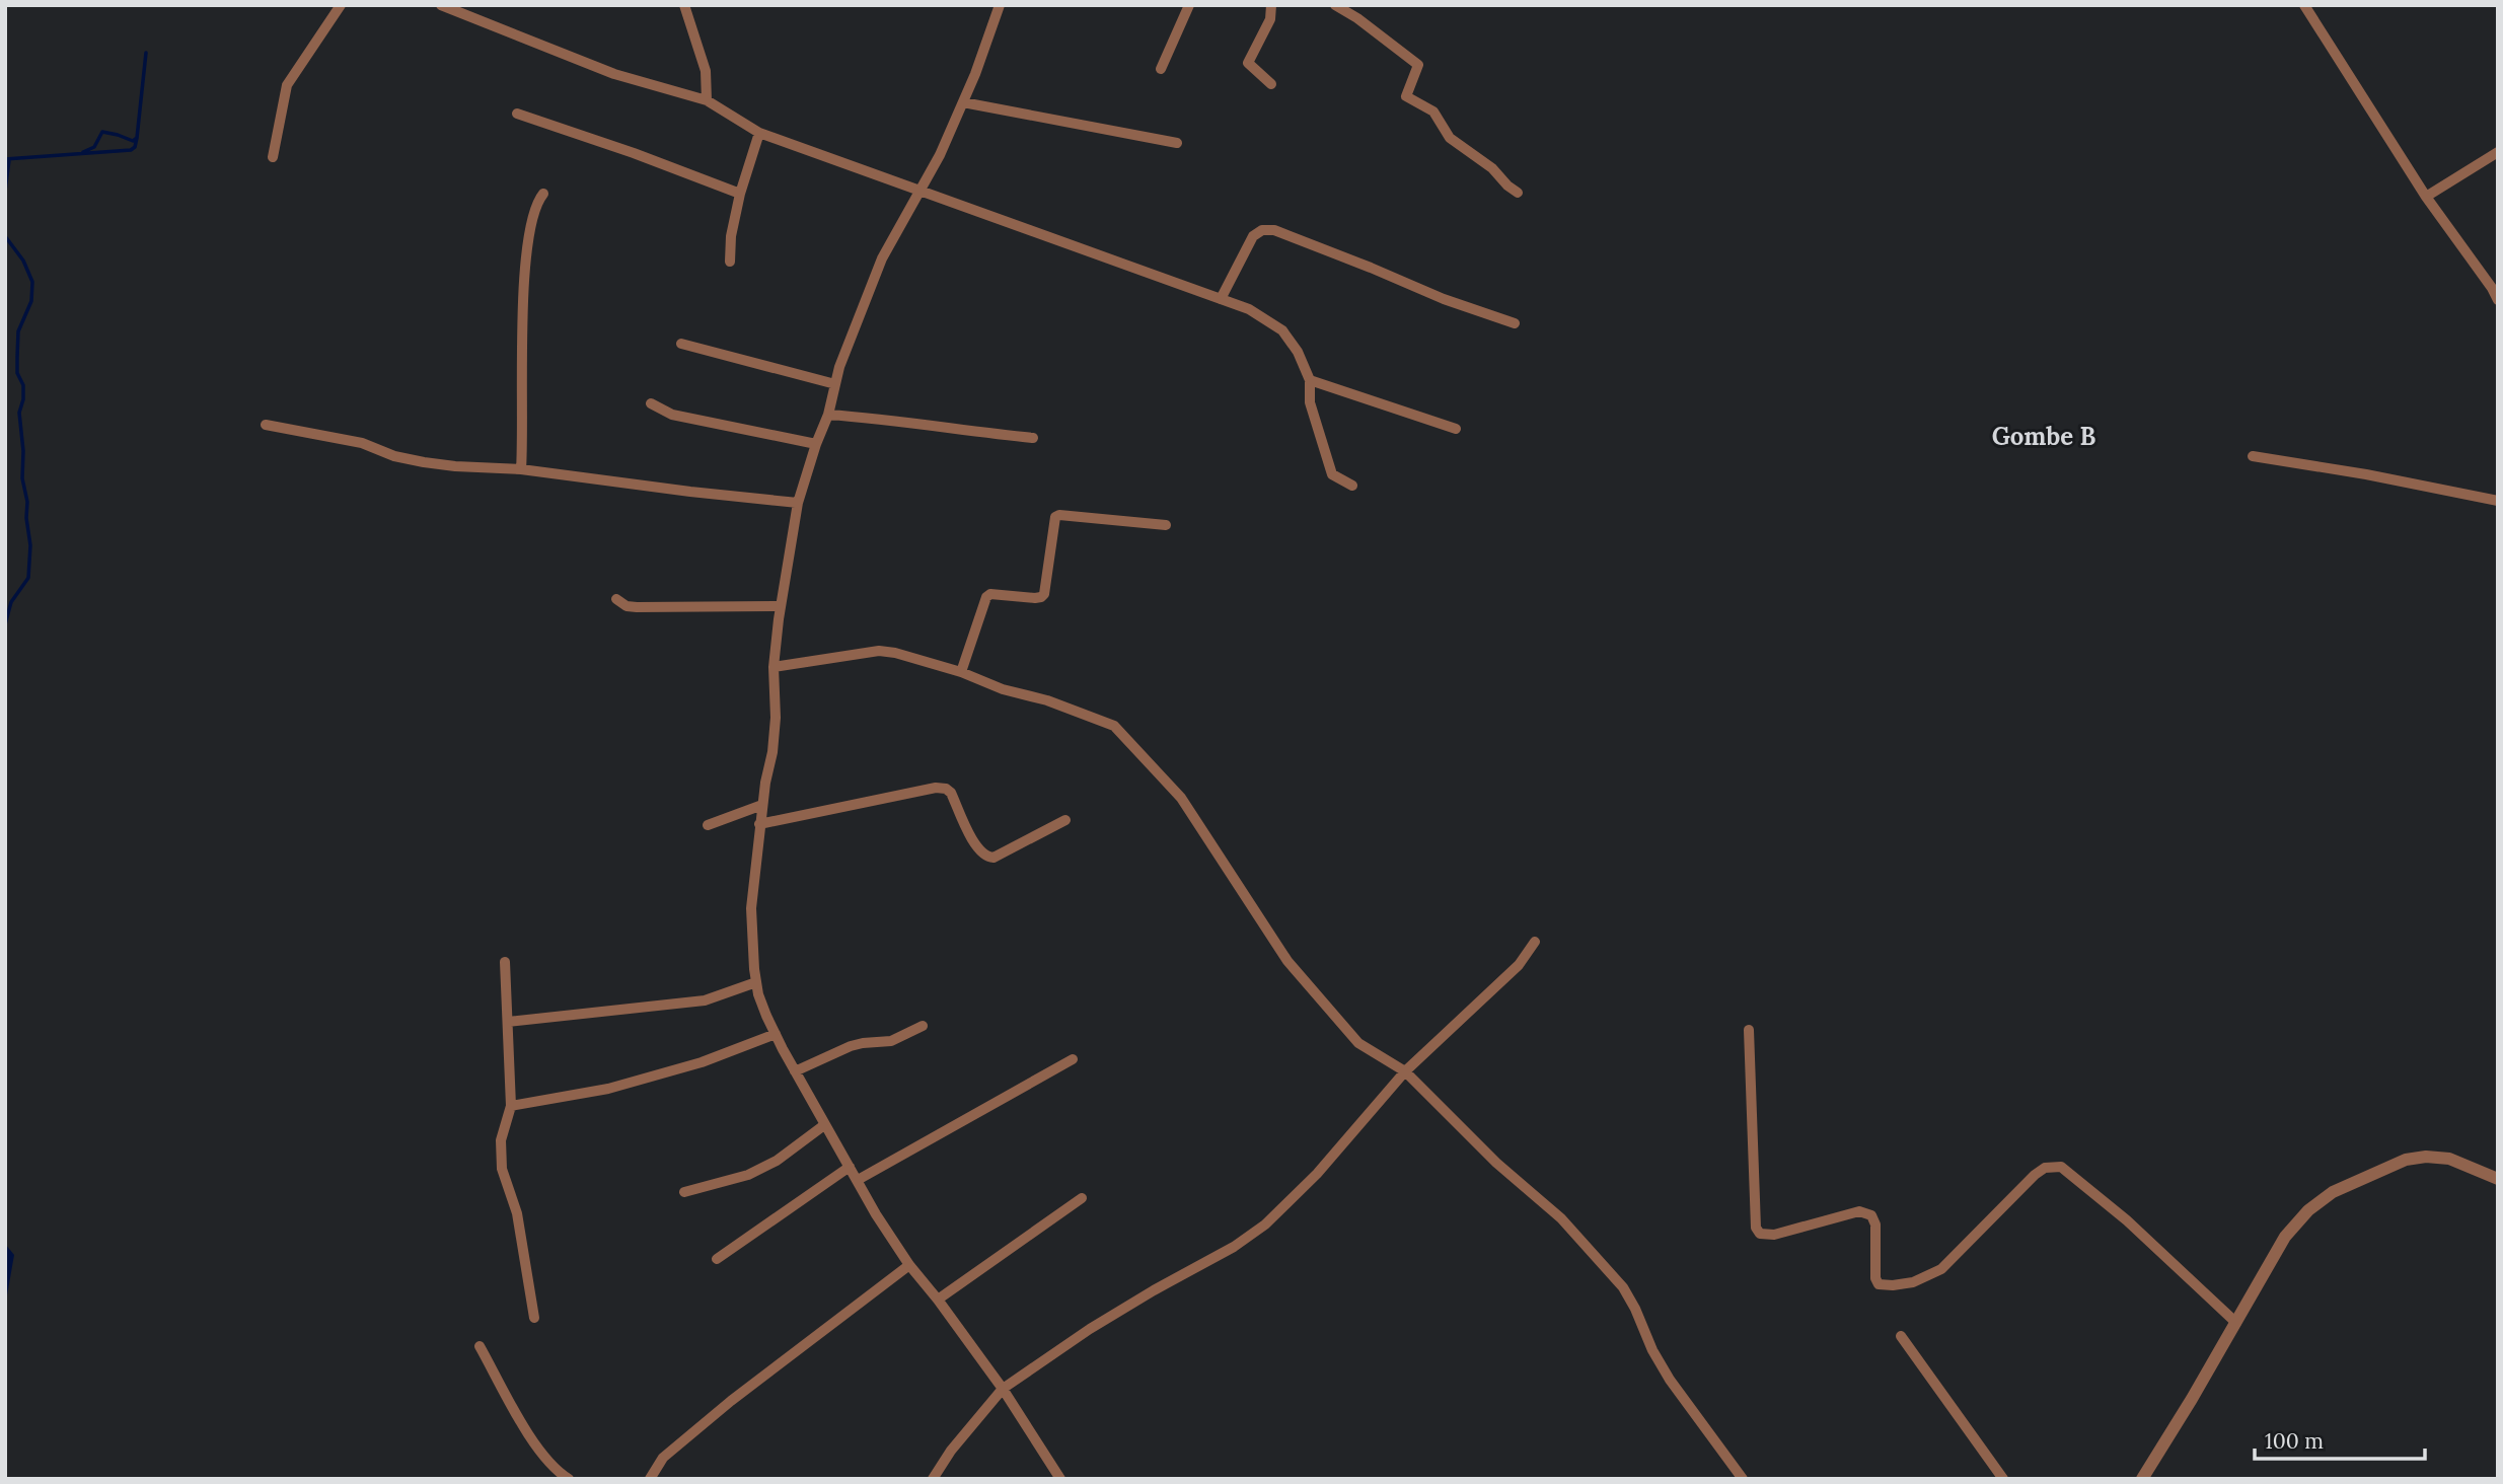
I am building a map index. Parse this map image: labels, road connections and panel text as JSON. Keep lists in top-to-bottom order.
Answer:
{
  "districts": ["Gombe B"],
  "scale_bar": "100 m"
}
